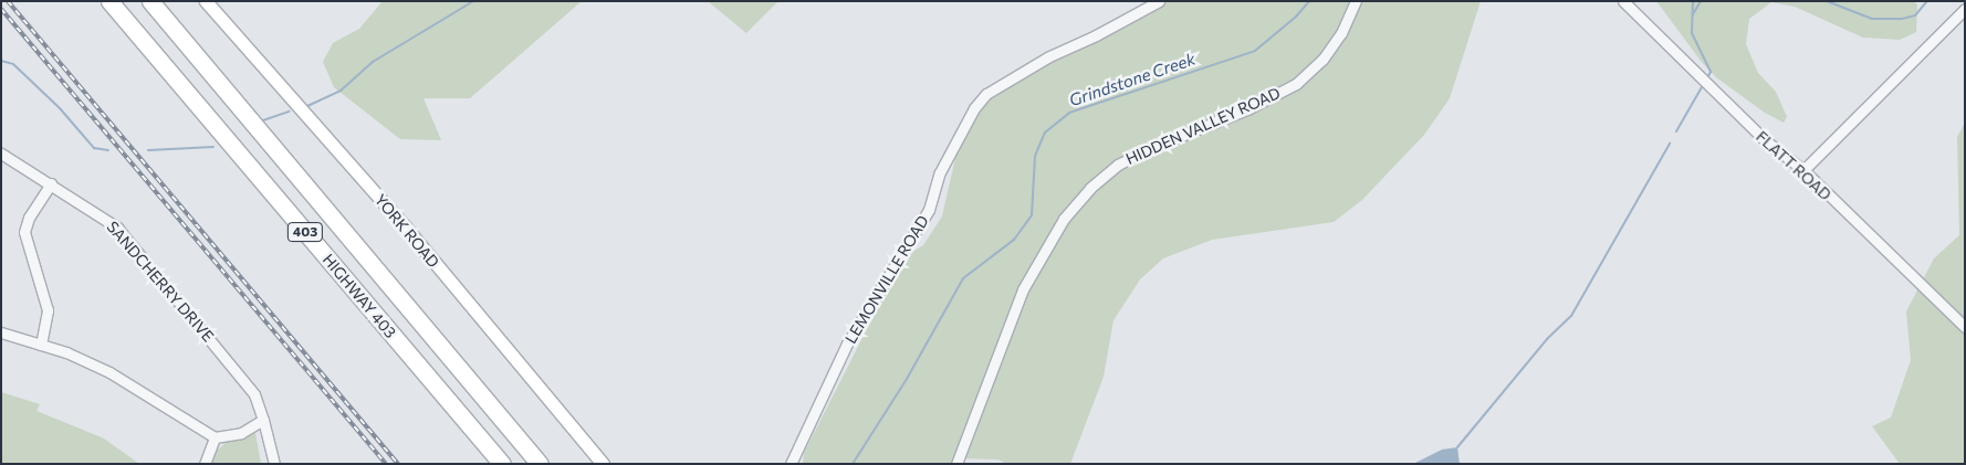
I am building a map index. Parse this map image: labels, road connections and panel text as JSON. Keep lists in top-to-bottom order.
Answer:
{
  "streets": {
    "highway": ["403", "HIGHWAY 403"],
    "street": [
      "HIDDEN VALLEY ROAD",
      "FLATT ROAD",
      "YORK ROAD",
      "LEMONVILLE ROAD",
      "SANDCHERRY DRIVE"
    ]
  },
  "water": ["Grindstone Creek"]
}
